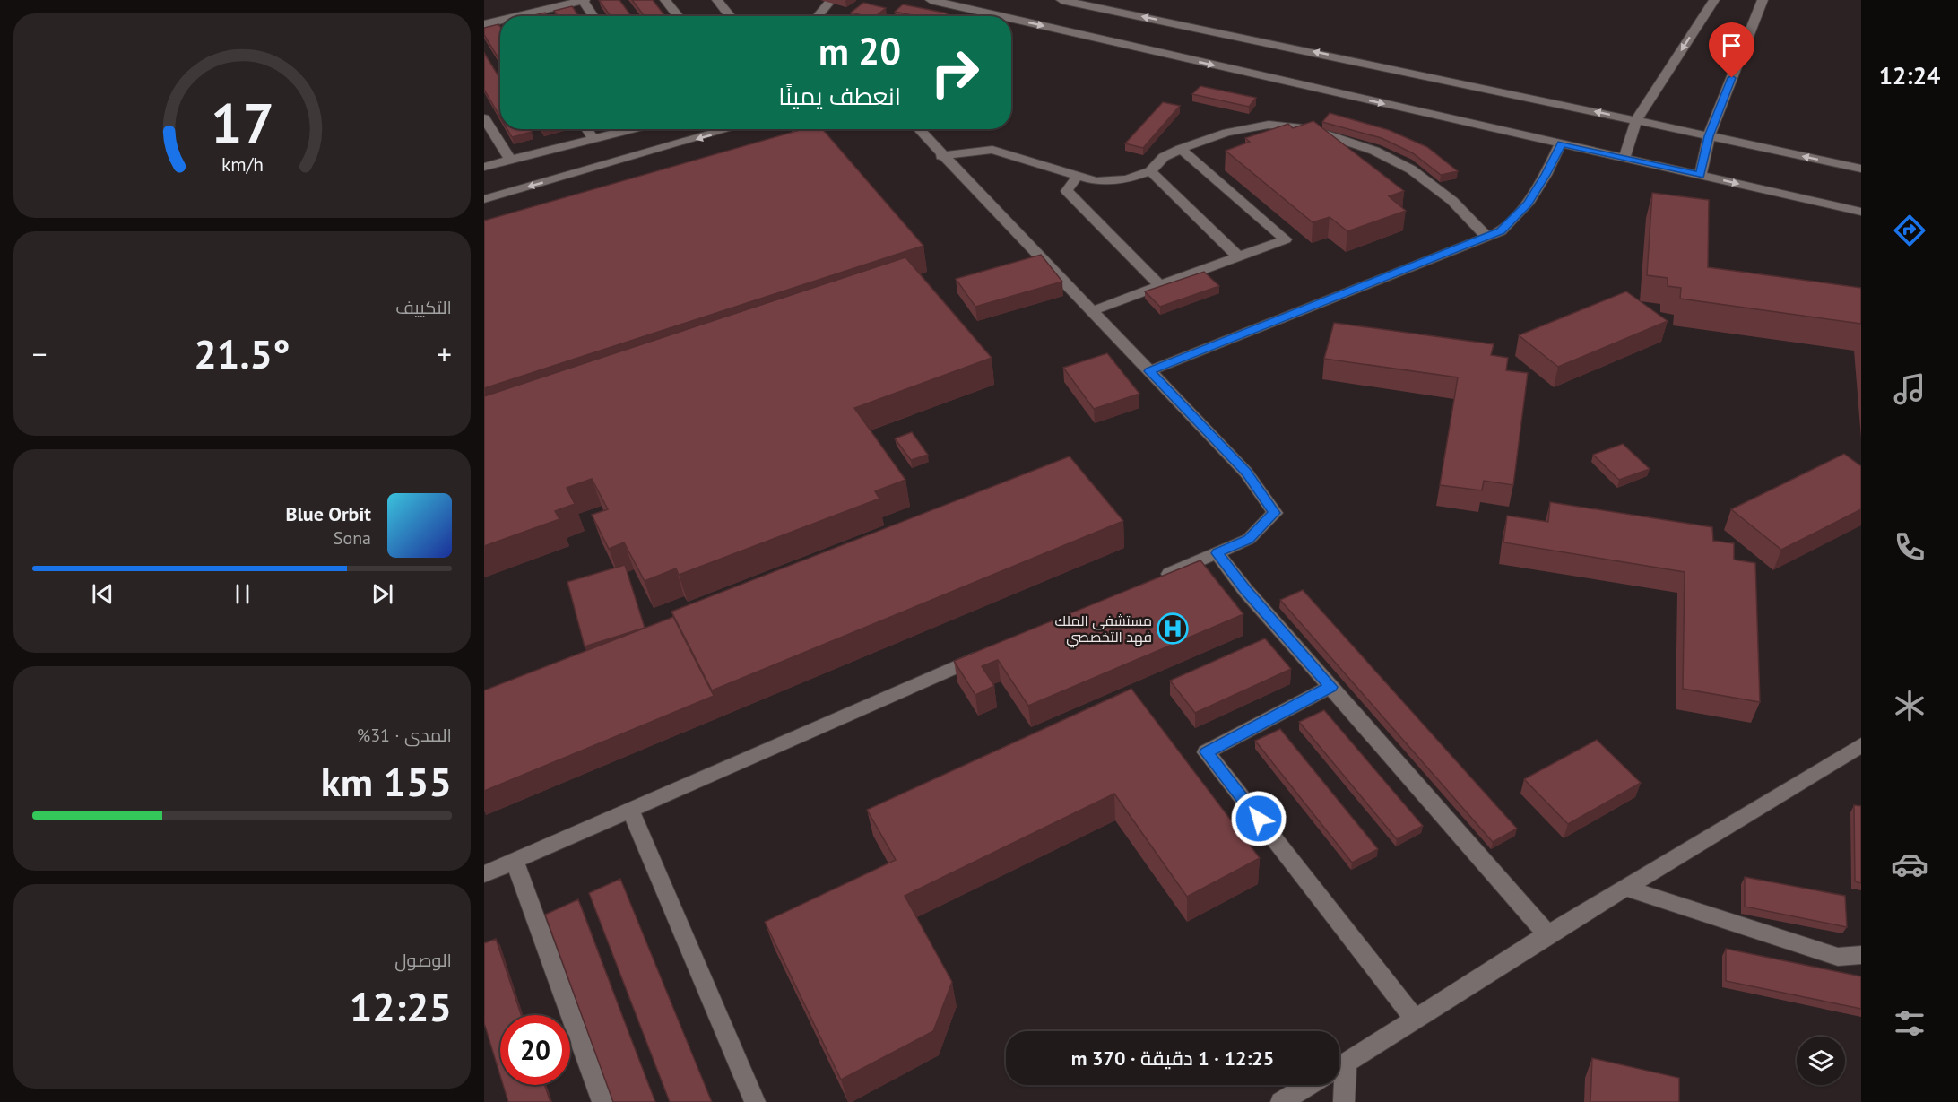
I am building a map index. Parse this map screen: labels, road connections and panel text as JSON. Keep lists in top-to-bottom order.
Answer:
{
  "places": {
    "hospital": ["مستشفى الملك فهد التخصصي"]
  },
  "page": {
    "tabs": "12:24",
    "turn": ["20 m", "انعطف يمينًا"],
    "tile": [
      "التكييف",
      ["المدى · 31%", "155 km"],
      ["الوصول", "12:25"]
    ],
    "heat": ["−", "21.5°", "+"],
    "song": ["Blue Orbit", "Sona"],
    "limit": "20",
    "trip": "12:25 · 1 دقيقة · 370 m",
    "gauge": ["17", "km/h"]
  }
}
